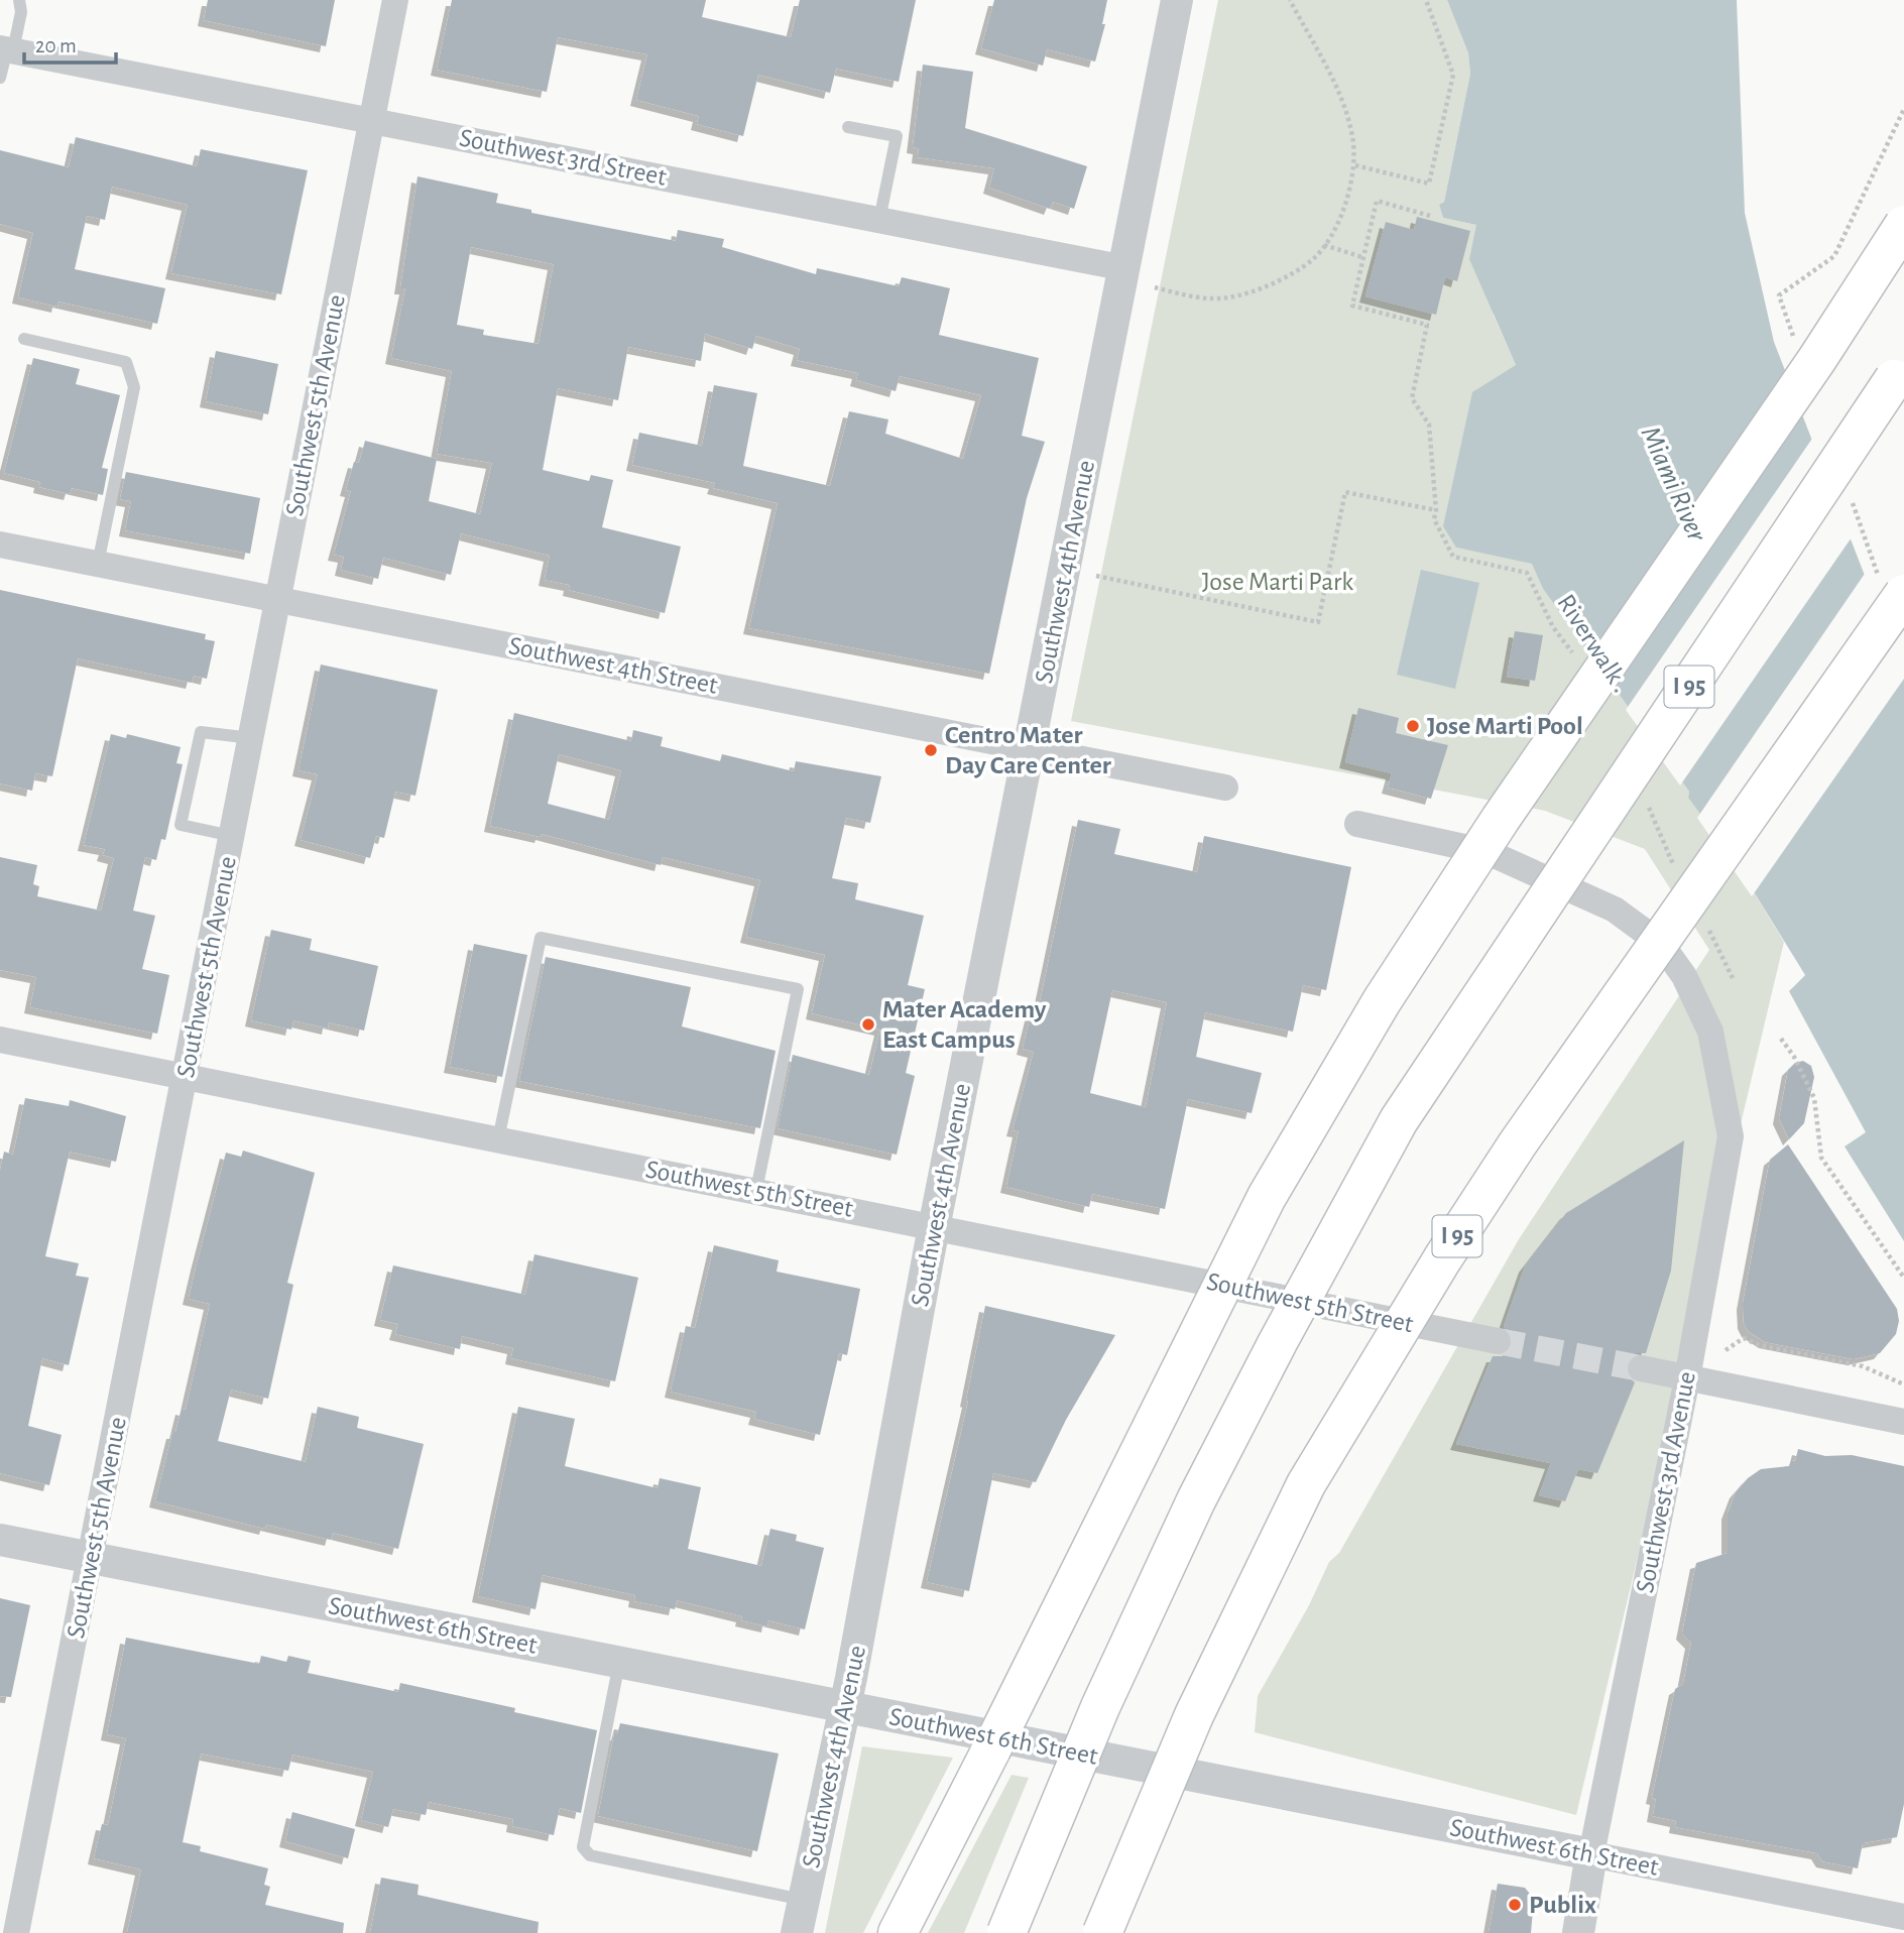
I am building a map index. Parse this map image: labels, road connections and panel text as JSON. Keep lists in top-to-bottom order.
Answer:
{
  "streets": {
    "highway": ["I 95"],
    "street": [
      "Southwest 3rd Street",
      "Southwest 5th Avenue",
      "Southwest 4th Avenue",
      "Southwest 4th Street",
      "Southwest 5th Street",
      "Southwest 3rd Avenue",
      "Southwest 6th Street"
    ],
    "path": ["Riverwalk ."]
  },
  "crossings": [
    ["Southwest 3rd Street", "Southwest 5th Avenue"],
    ["Southwest 3rd Street", "Southwest 4th Avenue"],
    ["Southwest 5th Avenue", "Southwest 4th Street"],
    ["Southwest 5th Avenue", "Southwest 5th Street"],
    ["Southwest 5th Avenue", "Southwest 6th Street"],
    ["Southwest 4th Avenue", "Southwest 4th Street"],
    ["Southwest 4th Avenue", "Southwest 5th Street"],
    ["Southwest 4th Avenue", "Southwest 6th Street"],
    ["Southwest 3rd Avenue", "Southwest 6th Street"]
  ],
  "water": ["Miami River"],
  "parks": ["Jose Marti Park"],
  "places": [
    "Jose Marti Pool",
    "Centro Mater Day Care Center",
    "Mater Academy East Campus",
    "Publix"
  ],
  "scale_bar": "20 m"
}
